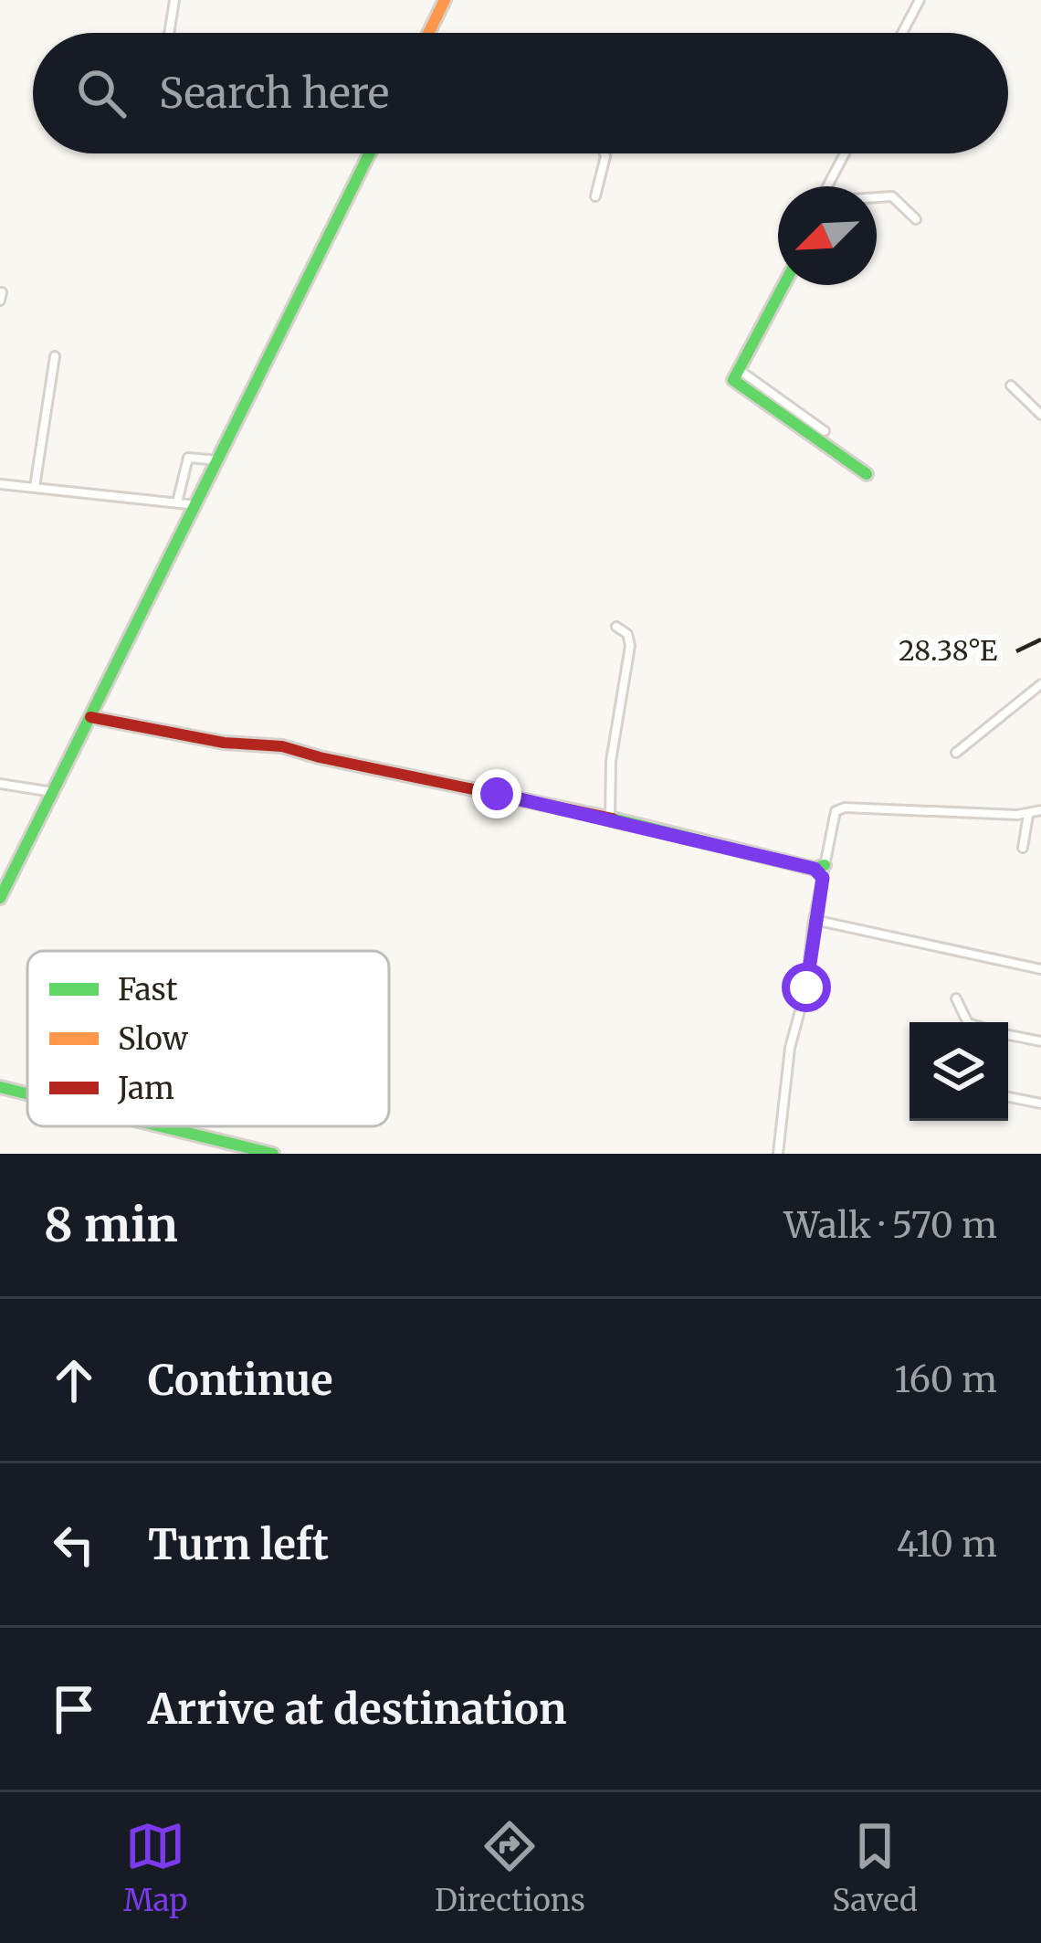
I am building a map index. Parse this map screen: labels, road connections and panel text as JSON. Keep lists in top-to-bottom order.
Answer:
{
  "legend": ["Fast", "Slow", "Jam"],
  "north": "bottom left",
  "page": {
    "search": "Search here",
    "heading": ["8 min", "Walk · 570 m"],
    "list": [
      ["Continue", "160 m"],
      ["Turn left", "410 m"],
      "Arrive at destination"
    ],
    "nav": ["Map", "Directions", "Saved"]
  },
  "coordinates": ["28.38°E"]
}
